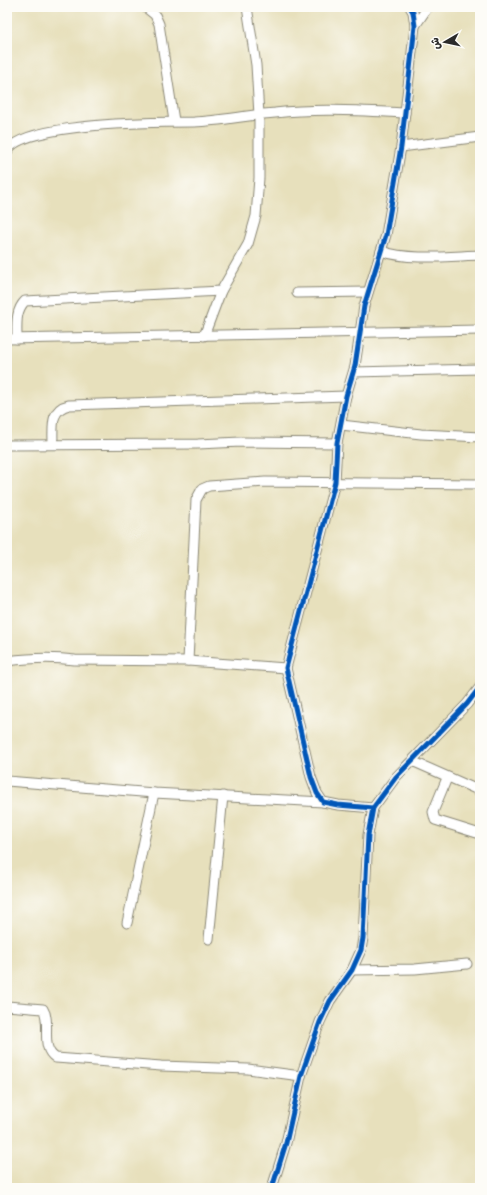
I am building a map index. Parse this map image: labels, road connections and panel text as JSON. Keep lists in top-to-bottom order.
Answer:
{
  "north": "left"
}
